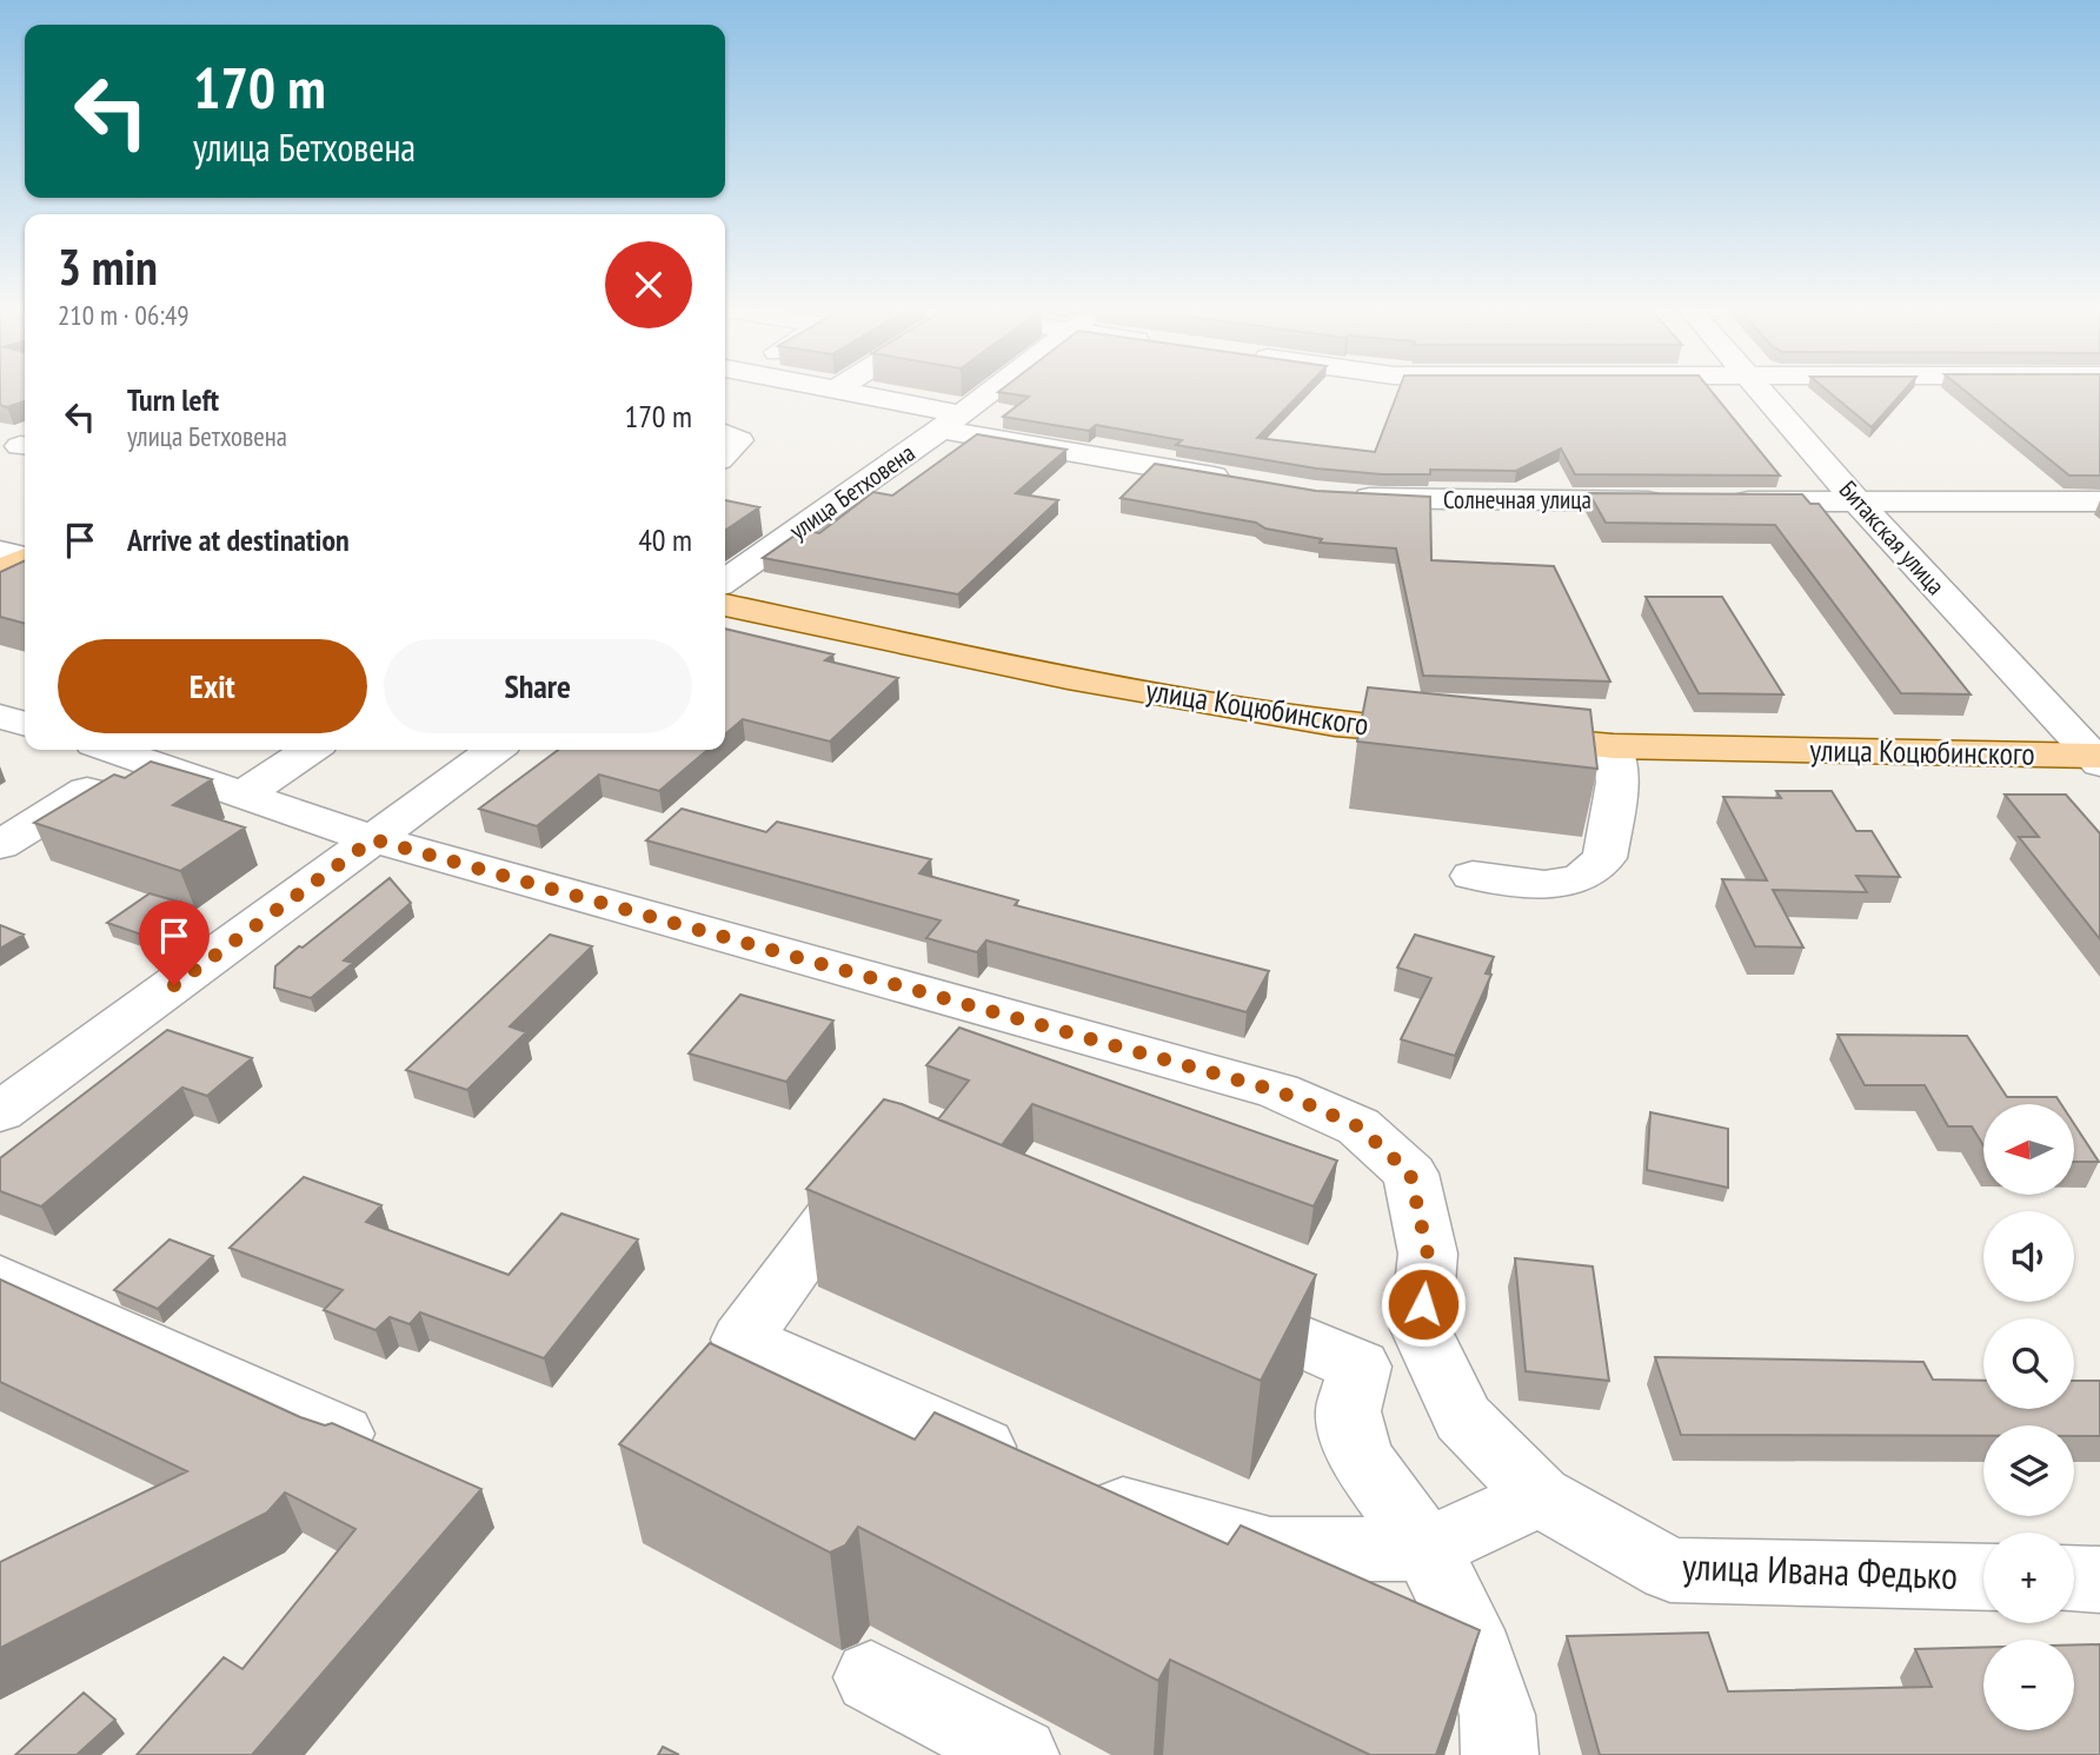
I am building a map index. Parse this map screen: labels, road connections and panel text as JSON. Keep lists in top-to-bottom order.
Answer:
{
  "streets": {
    "main road": ["улица Коцюбинского"],
    "street": [
      "улица Бетховена",
      "Солнечная улица",
      "Битакская улица",
      "улица Ивана Федько"
    ]
  },
  "crossings": [
    ["Битакская улица", "улица Коцюбинского"]
  ],
  "north": "left",
  "page": {
    "turn": ["170 m", "улица Бетховена"],
    "heading": ["3 min", "210 m · 06:49"],
    "list": [
      {
        "name": "Turn left",
        "note": "улица Бетховена",
        "value": "170 m"
      },
      {
        "name": "Arrive at destination",
        "value": "40 m"
      }
    ],
    "buttons": ["Exit", "Share"],
    "map_buttons": ["+", "−"]
  }
}
